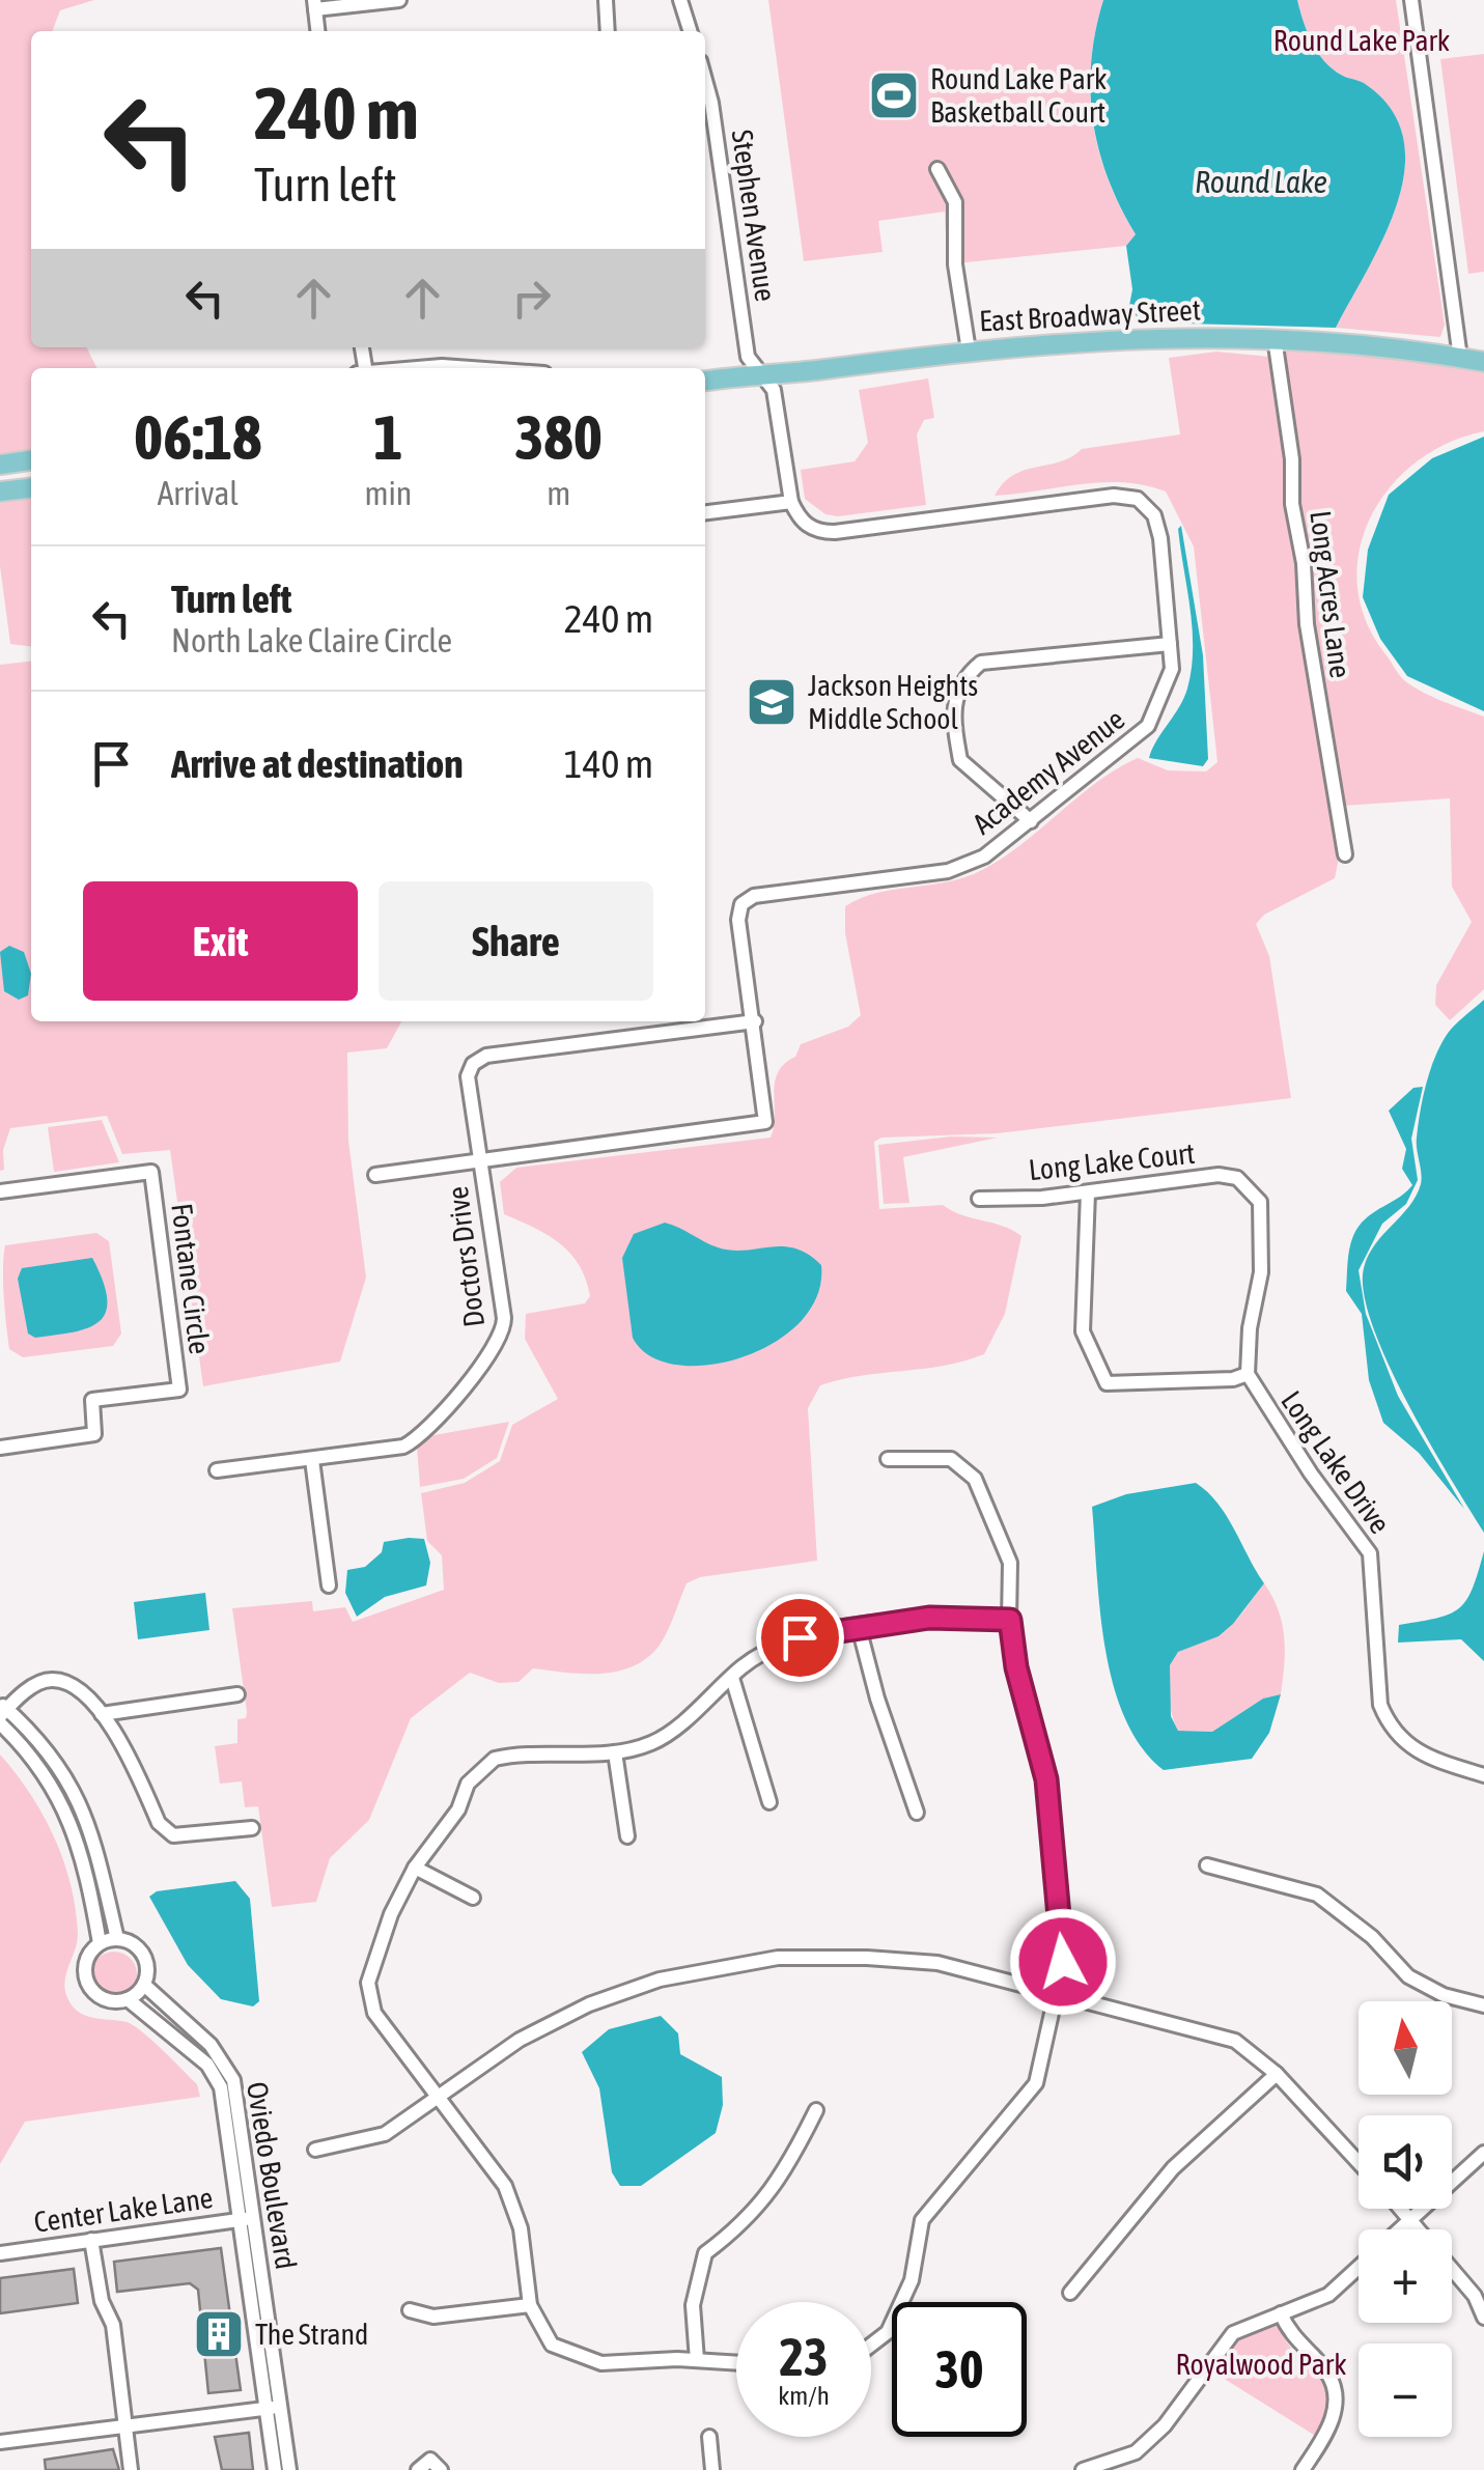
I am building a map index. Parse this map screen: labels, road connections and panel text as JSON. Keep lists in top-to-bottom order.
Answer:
{
  "streets": {
    "main road": ["East Broadway Street"],
    "street": [
      "Stephen Avenue",
      "Long Acres Lane",
      "Academy Avenue",
      "Long Lake Court",
      "Doctors Drive",
      "Fontane Circle",
      "Long Lake Drive",
      "Oviedo Boulevard",
      "Center Lake Lane"
    ]
  },
  "crossings": [
    ["Stephen Avenue", "East Broadway Street"],
    ["East Broadway Street", "Long Acres Lane"],
    ["Academy Avenue", "Doctors Drive"],
    ["Long Lake Court", "Long Lake Drive"],
    ["Oviedo Boulevard", "Center Lake Lane"]
  ],
  "water": ["Round Lake"],
  "parks": ["Round Lake Park", "Royalwood Park"],
  "places": {
    "sports": ["Round Lake Park Basketball Court"],
    "school or university": ["Jackson Heights Middle School"],
    "building": ["The Strand"]
  },
  "north": "top",
  "page": {
    "turn": ["240 m", "Turn left"],
    "eta": [
      "06:18",
      "Arrival",
      "1",
      "min",
      "380",
      "m"
    ],
    "list": [
      {
        "name": "Turn left",
        "note": "North Lake Claire Circle",
        "value": "240 m"
      },
      {
        "name": "Arrive at destination",
        "value": "140 m"
      }
    ],
    "buttons": ["Exit", "Share"],
    "map_buttons": ["+", "−"],
    "speed": "23 km/h",
    "limit": "30"
  }
}
